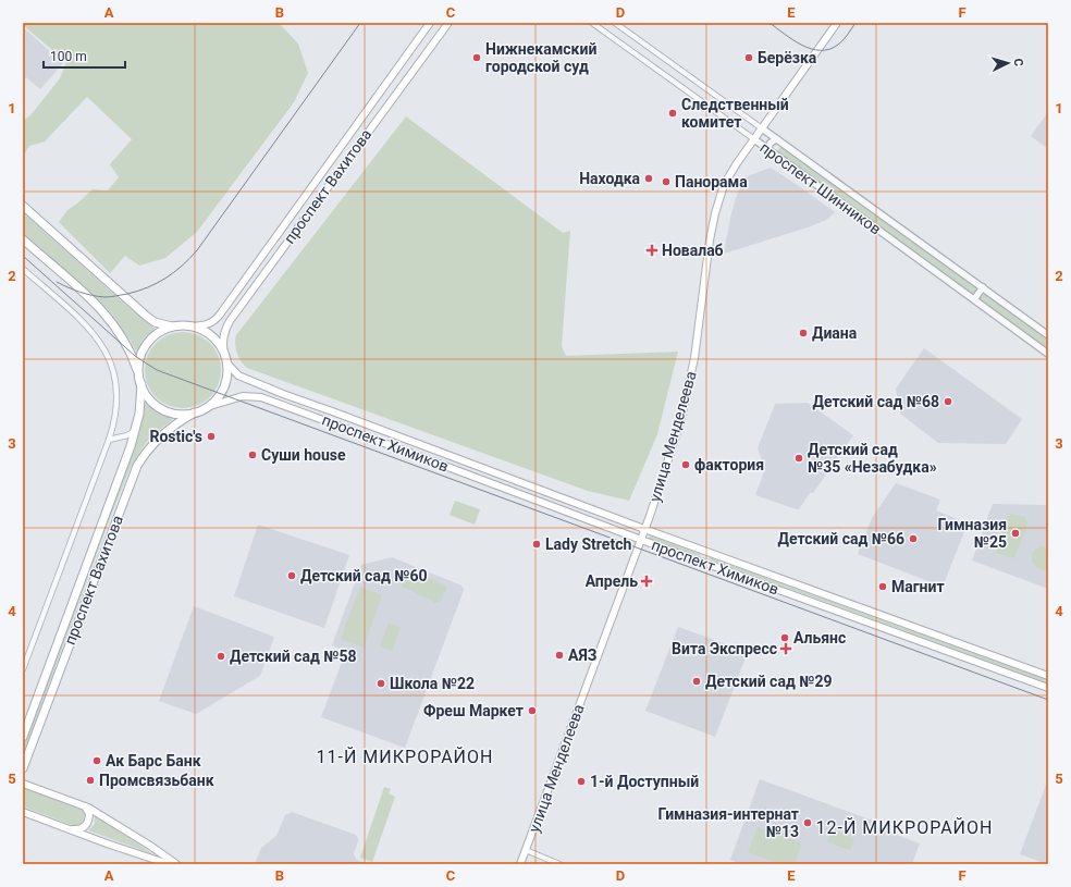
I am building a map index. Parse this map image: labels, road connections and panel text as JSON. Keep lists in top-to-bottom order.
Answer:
{
  "streets": {
    "main road": ["проспект Вахитова", "улица Менделеева", "проспект Химиков"],
    "street": ["проспект Шинников"]
  },
  "crossings": [
    ["проспект Вахитова", "проспект Химиков"],
    ["проспект Шинников", "улица Менделеева"],
    ["улица Менделеева", "проспект Химиков"]
  ],
  "districts": ["11-Й МИКРОРАЙОН", "12-Й МИКРОРАЙОН"],
  "places": {
    "other": [
      "Нижнекамский городской суд",
      "Берёзка",
      "Следственный комитет",
      "Находка",
      "Панорама",
      "Диана",
      "Детский сад №68",
      "Rostic's",
      "Суши house",
      "Детский сад №35 «Незабудка»",
      "фактория",
      "Гимназия №25",
      "Детский сад №66",
      "Lady Stretch",
      "Детский сад №60",
      "Магнит",
      "Альянс",
      "АЯЗ",
      "Детский сад №58",
      "Детский сад №29",
      "Школа №22",
      "Фреш Маркет",
      "Ак Барс Банк",
      "Промсвязьбанк",
      "1-й Доступный",
      "Гимназия-интернат №13"
    ],
    "health": ["Новалаб", "Апрель", "Вита Экспресс"]
  },
  "scale_bar": "100 m",
  "north": "right",
  "grid": {
    "columns": [
      "A",
      "B",
      "C",
      "D",
      "E",
      "F"
    ],
    "rows": [
      "1",
      "2",
      "3",
      "4",
      "5"
    ]
  }
}
